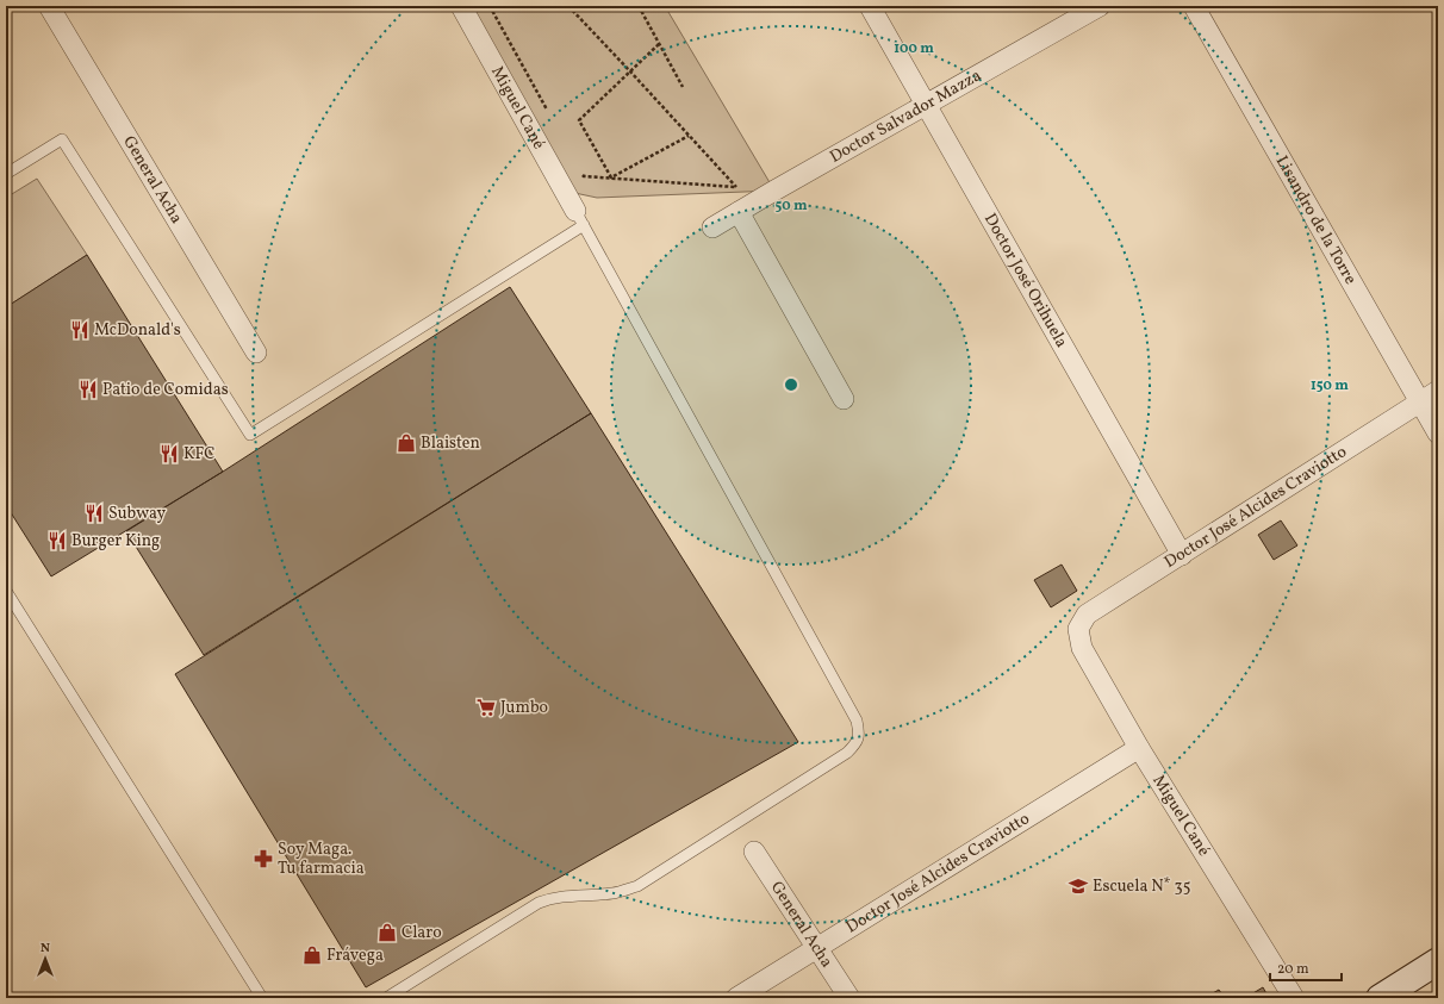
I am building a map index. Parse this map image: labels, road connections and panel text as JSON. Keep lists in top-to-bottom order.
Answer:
{
  "streets": {
    "street": [
      "Miguel Cané",
      "Doctor Salvador Mazza",
      "General Acha",
      "Lisandro de la Torre",
      "Doctor José Orihuela",
      "Doctor José Alcides Craviotto"
    ]
  },
  "crossings": [
    ["Miguel Cané", "Doctor José Alcides Craviotto"],
    ["Doctor Salvador Mazza", "Doctor José Orihuela"],
    ["General Acha", "Doctor José Alcides Craviotto"],
    ["Lisandro de la Torre", "Doctor José Alcides Craviotto"],
    ["Doctor José Orihuela", "Doctor José Alcides Craviotto"]
  ],
  "places": {
    "restaurant": [
      "McDonald's",
      "Patio de Comidas",
      "KFC",
      "Subway",
      "Burger King"
    ],
    "shop": ["Blaisten", "Claro", "Frávega"],
    "supermarket": ["Jumbo"],
    "pharmacy": ["Soy Maga. Tu farmacia"],
    "school or university": ["Escuela N* 35"]
  },
  "scale_bar": "20 m",
  "north": "top",
  "rings": ["100 m", "50 m", "150 m"]
}
